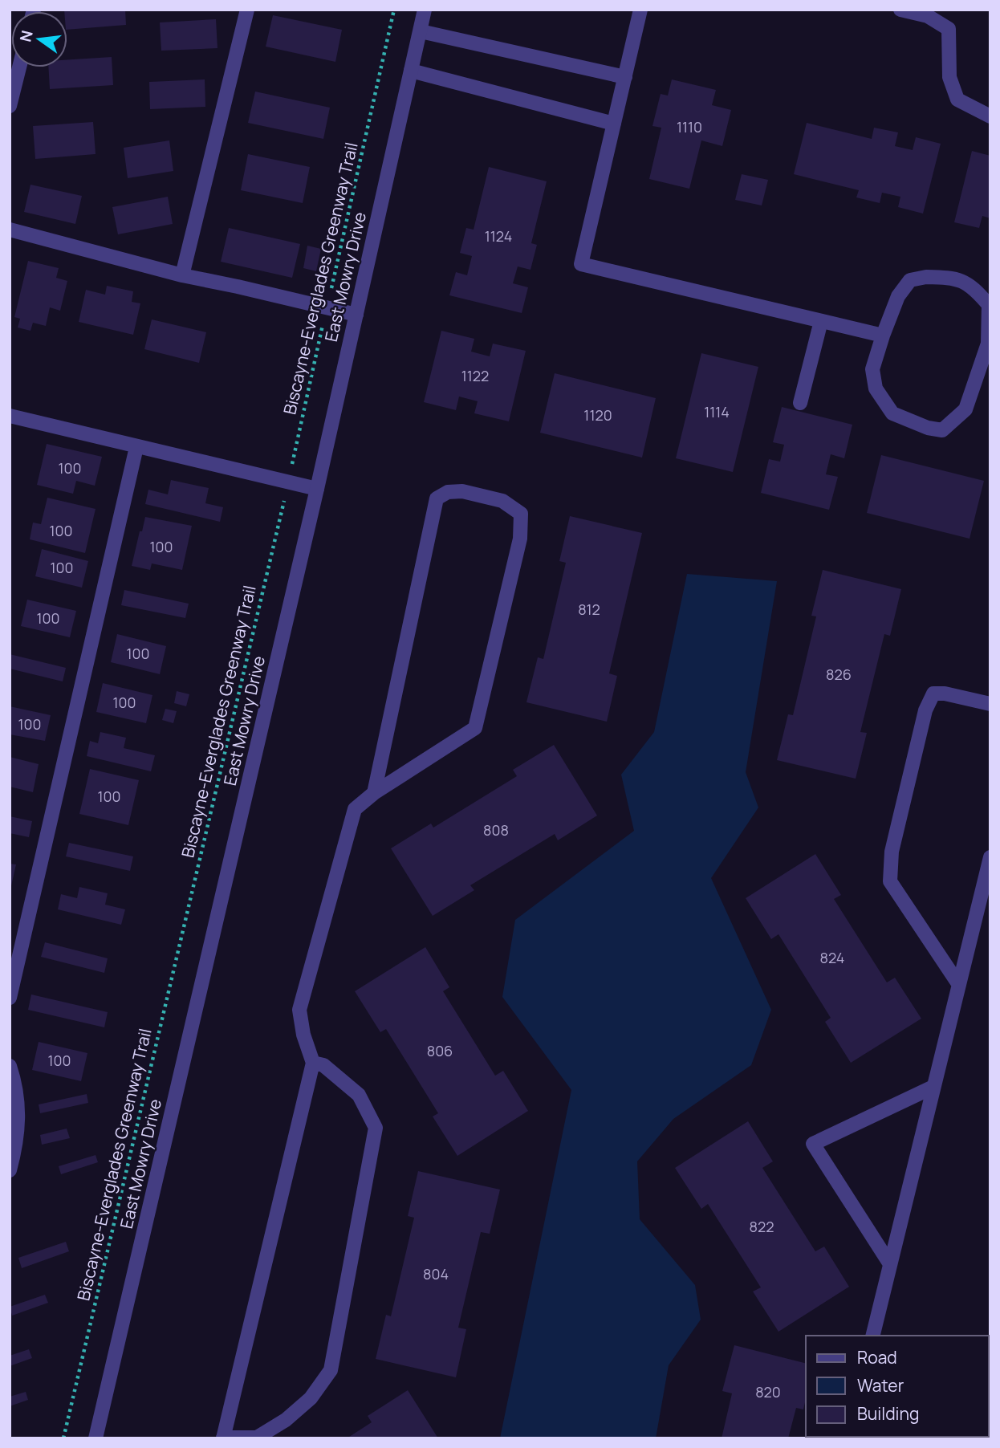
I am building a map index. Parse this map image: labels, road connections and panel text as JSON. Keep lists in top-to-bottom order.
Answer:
{
  "streets": {
    "street": ["East Mowry Drive"],
    "path": ["Biscayne-Everglades Greenway Trail"]
  },
  "house_numbers": [
    "1110",
    "1124",
    "1122",
    "1114",
    "1120",
    "100",
    "100",
    "100",
    "100",
    "812",
    "100",
    "100",
    "826",
    "100",
    "100",
    "100",
    "808",
    "824",
    "806",
    "100",
    "822",
    "804",
    "820"
  ],
  "legend": ["Road", "Water", "Building"],
  "north": "left"
}
